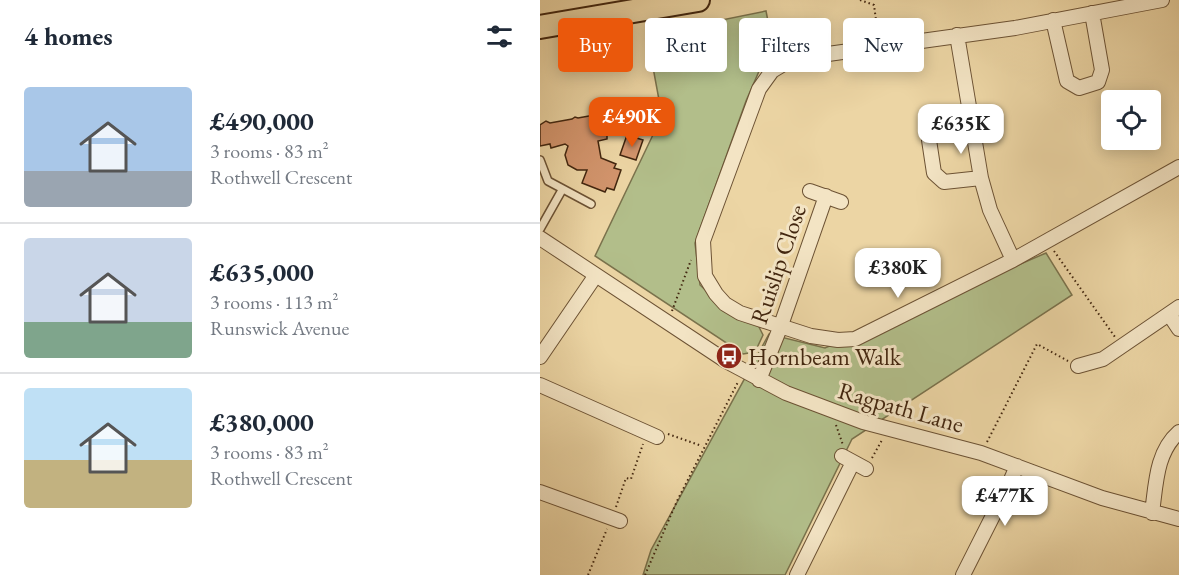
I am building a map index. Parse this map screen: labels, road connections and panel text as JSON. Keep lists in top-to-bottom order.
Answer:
{
  "streets": {
    "street": ["Ruislip Close", "Ragpath Lane"]
  },
  "crossings": [
    ["Ruislip Close", "Ragpath Lane"]
  ],
  "places": {
    "bus stop": ["Hornbeam Walk"]
  },
  "page": {
    "heading": "4 homes",
    "chip": [
      "Buy",
      "Rent",
      "Filters",
      "New"
    ],
    "list": [
      {
        "name": "£490,000",
        "note": "3 rooms · 83 m² · Rothwell Crescent"
      },
      {
        "name": "£635,000",
        "note": "3 rooms · 113 m² · Runswick Avenue"
      },
      {
        "name": "£380,000",
        "note": "3 rooms · 83 m² · Rothwell Crescent"
      }
    ],
    "price": [
      "£490K",
      "£635K",
      "£380K",
      "£477K"
    ]
  }
}
